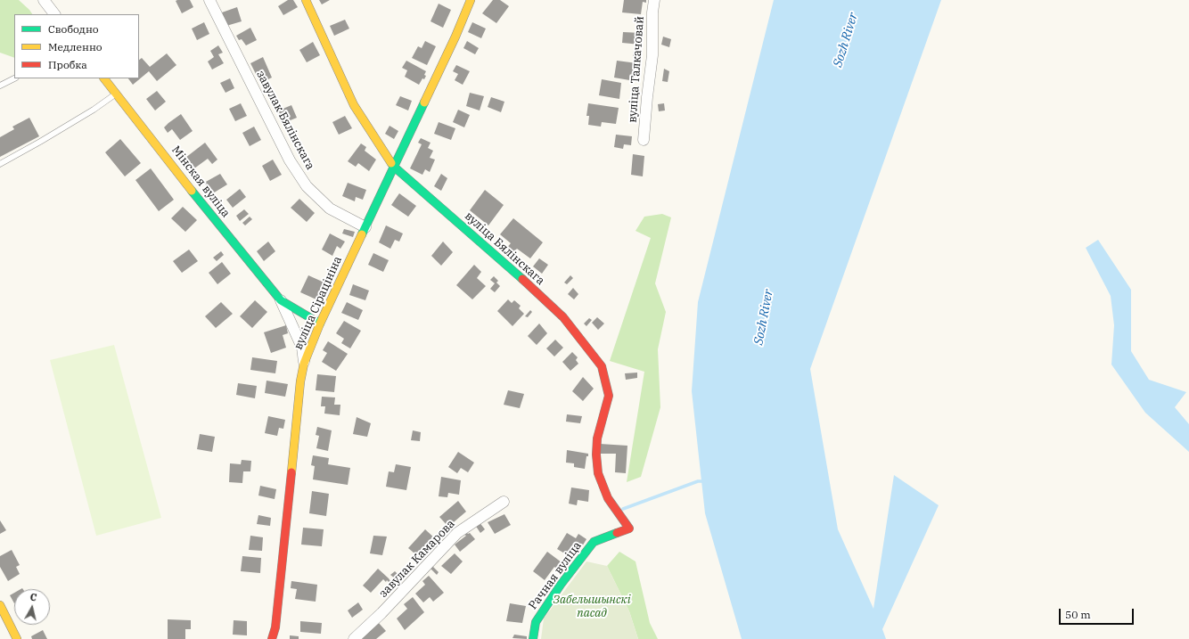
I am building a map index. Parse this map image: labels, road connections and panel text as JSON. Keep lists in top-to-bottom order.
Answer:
{
  "streets": {
    "street": [
      "вуліца Талкачовай",
      "завулак Бялінскага",
      "Мінская вуліца",
      "вуліца Бялінскага",
      "вуліца Сірацініна",
      "завулак Камарова",
      "Рачная вуліца"
    ]
  },
  "crossings": [
    ["завулак Бялінскага", "вуліца Сірацініна"],
    ["Мінская вуліца", "вуліца Сірацініна"],
    ["вуліца Бялінскага", "вуліца Сірацініна"],
    ["вуліца Бялінскага", "Рачная вуліца"]
  ],
  "water": ["Sozh River"],
  "parks": ["Забелышынскі пасад"],
  "legend": ["Свободно", "Медленно", "Пробка"],
  "scale_bar": "50 m",
  "north": "top"
}
